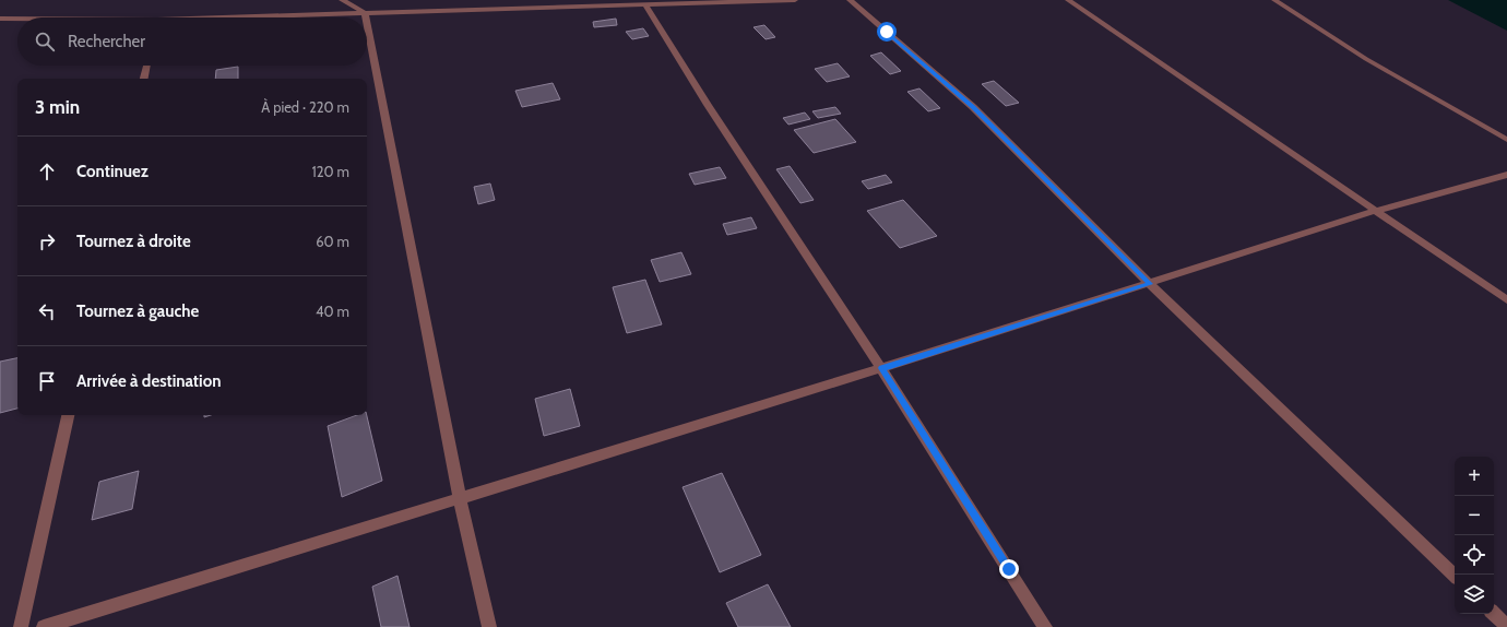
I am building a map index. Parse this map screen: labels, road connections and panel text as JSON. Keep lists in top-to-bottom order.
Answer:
{
  "page": {
    "search": "Rechercher",
    "heading": ["3 min", "À pied · 220 m"],
    "list": [
      ["Continuez", "120 m"],
      ["Tournez à droite", "60 m"],
      ["Tournez à gauche", "40 m"],
      "Arrivée à destination"
    ],
    "map_buttons": ["+", "−"]
  }
}
